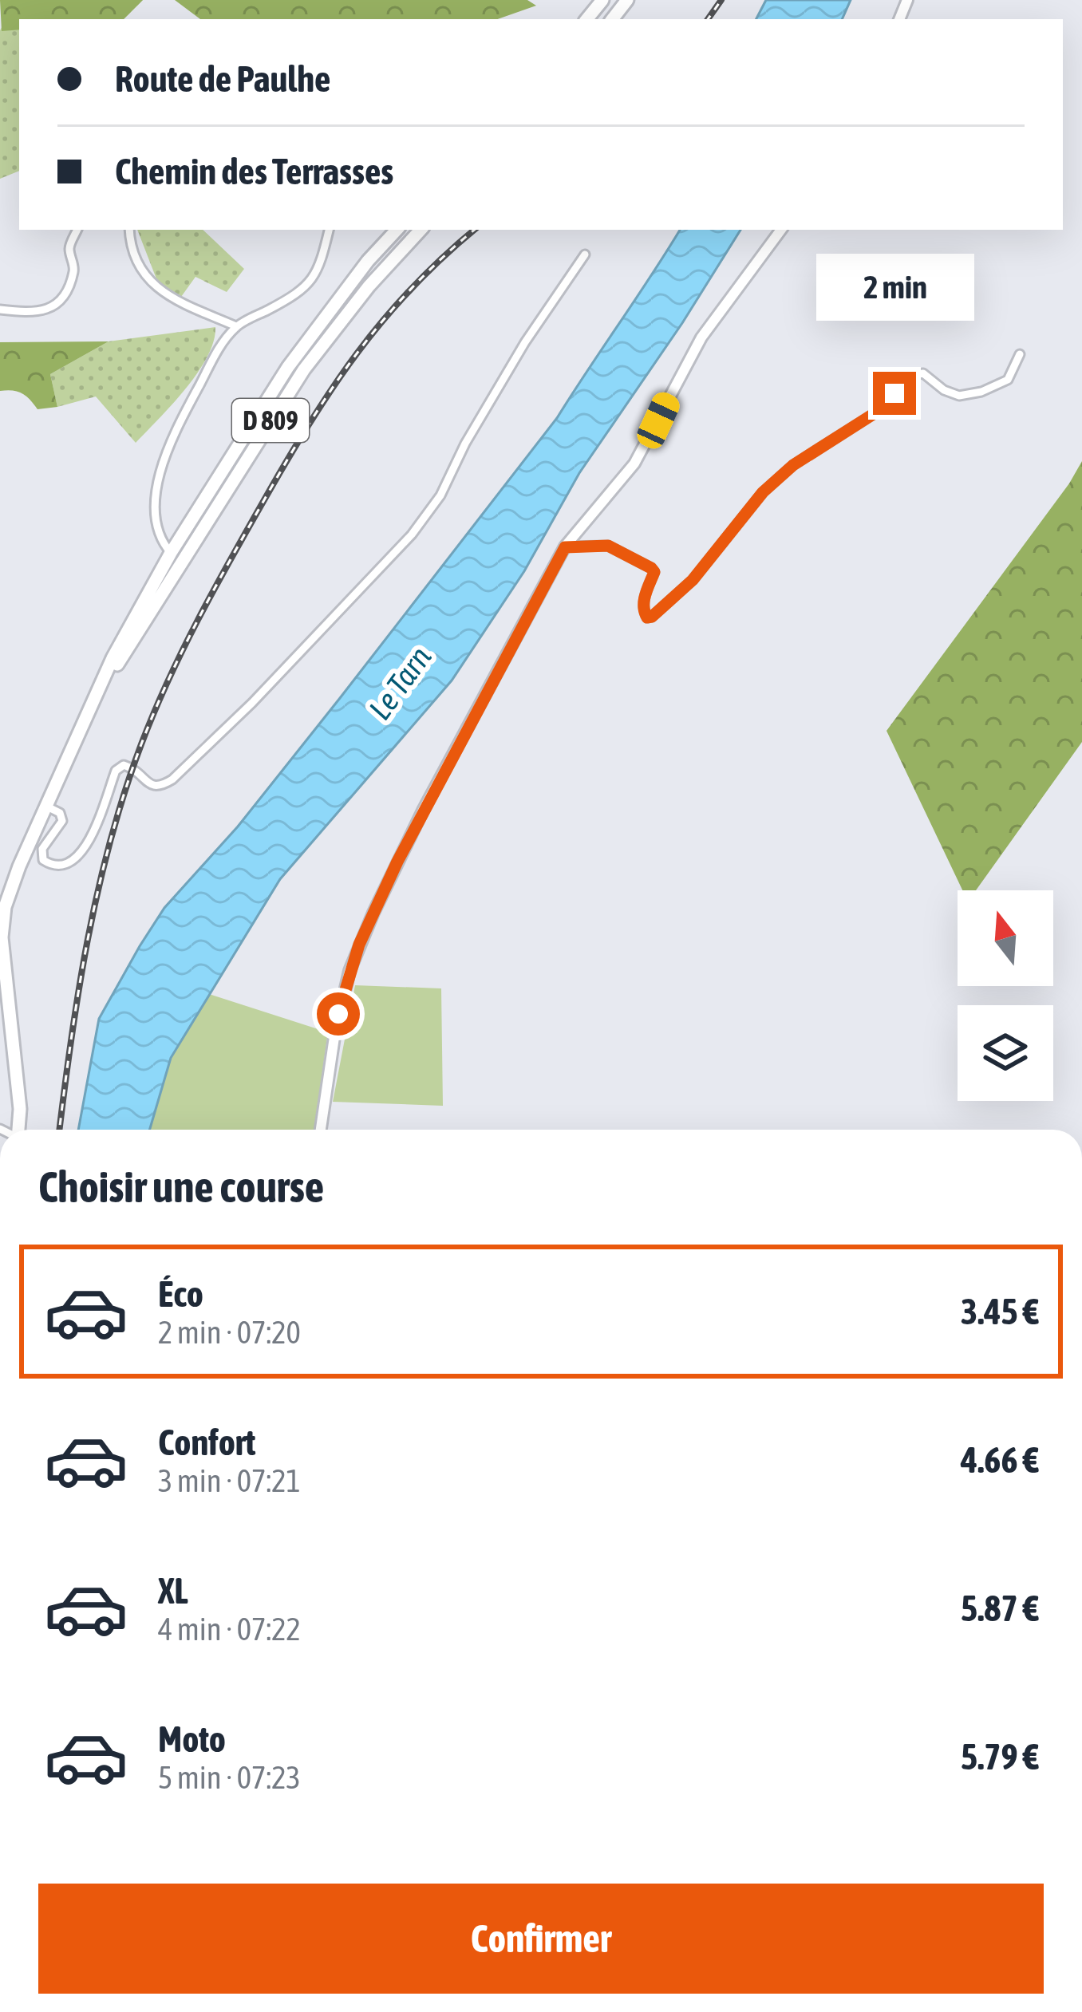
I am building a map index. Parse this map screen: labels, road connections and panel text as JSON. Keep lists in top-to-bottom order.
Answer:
{
  "streets": {
    "main road": ["D 809"]
  },
  "water": ["Le Tarn"],
  "north": "top",
  "page": {
    "banner": ["Route de Paulhe", "Chemin des Terrasses"],
    "bubble": "2 min",
    "heading": "Choisir une course",
    "list": [
      {
        "name": "Éco",
        "note": "2 min · 07:20",
        "value": "3.45 €"
      },
      {
        "name": "Confort",
        "note": "3 min · 07:21",
        "value": "4.66 €"
      },
      {
        "name": "XL",
        "note": "4 min · 07:22",
        "value": "5.87 €"
      },
      {
        "name": "Moto",
        "note": "5 min · 07:23",
        "value": "5.79 €"
      }
    ],
    "buttons": "Confirmer"
  }
}
